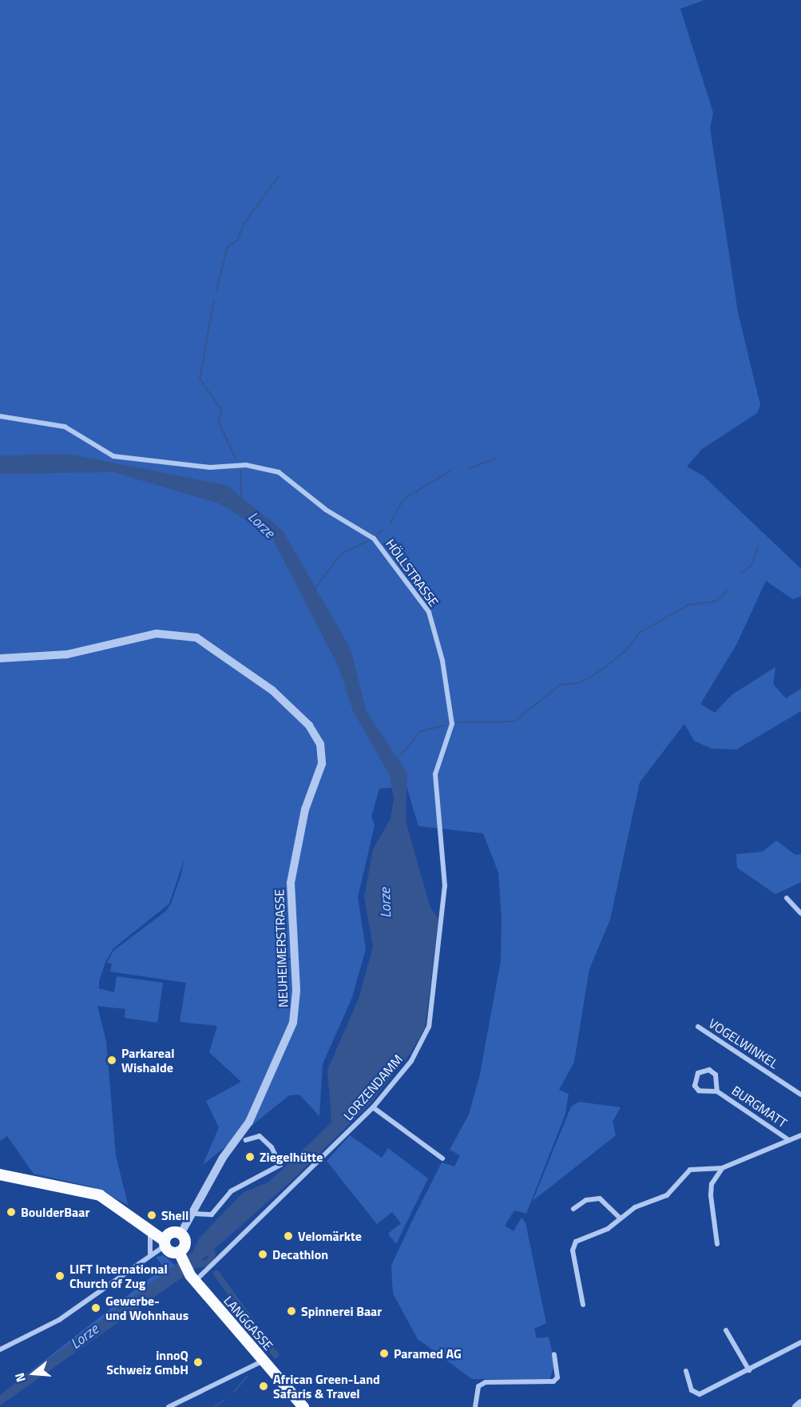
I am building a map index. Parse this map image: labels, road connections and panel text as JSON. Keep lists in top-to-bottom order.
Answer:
{
  "streets": {
    "main road": ["LANGGASSE"],
    "street": [
      "HÖLLSTRASSE",
      "NEUHEIMERSTRASSE",
      "VOGELWINKEL",
      "LORZENDAMM",
      "BURGMATT"
    ]
  },
  "crossings": [
    ["HÖLLSTRASSE", "LORZENDAMM"],
    ["LORZENDAMM", "LANGGASSE"]
  ],
  "water": ["Lorze"],
  "places": [
    "Parkareal Wishalde",
    "Ziegelhütte",
    "BoulderBaar",
    "Shell",
    "Velomärkte",
    "Decathlon",
    "LIFT International Church of Zug",
    "Gewerbe- und Wohnhaus",
    "Spinnerei Baar",
    "Paramed AG",
    "innoQ Schweiz GmbH",
    "African Green-Land Safaris & Travel"
  ],
  "north": "left"
}
